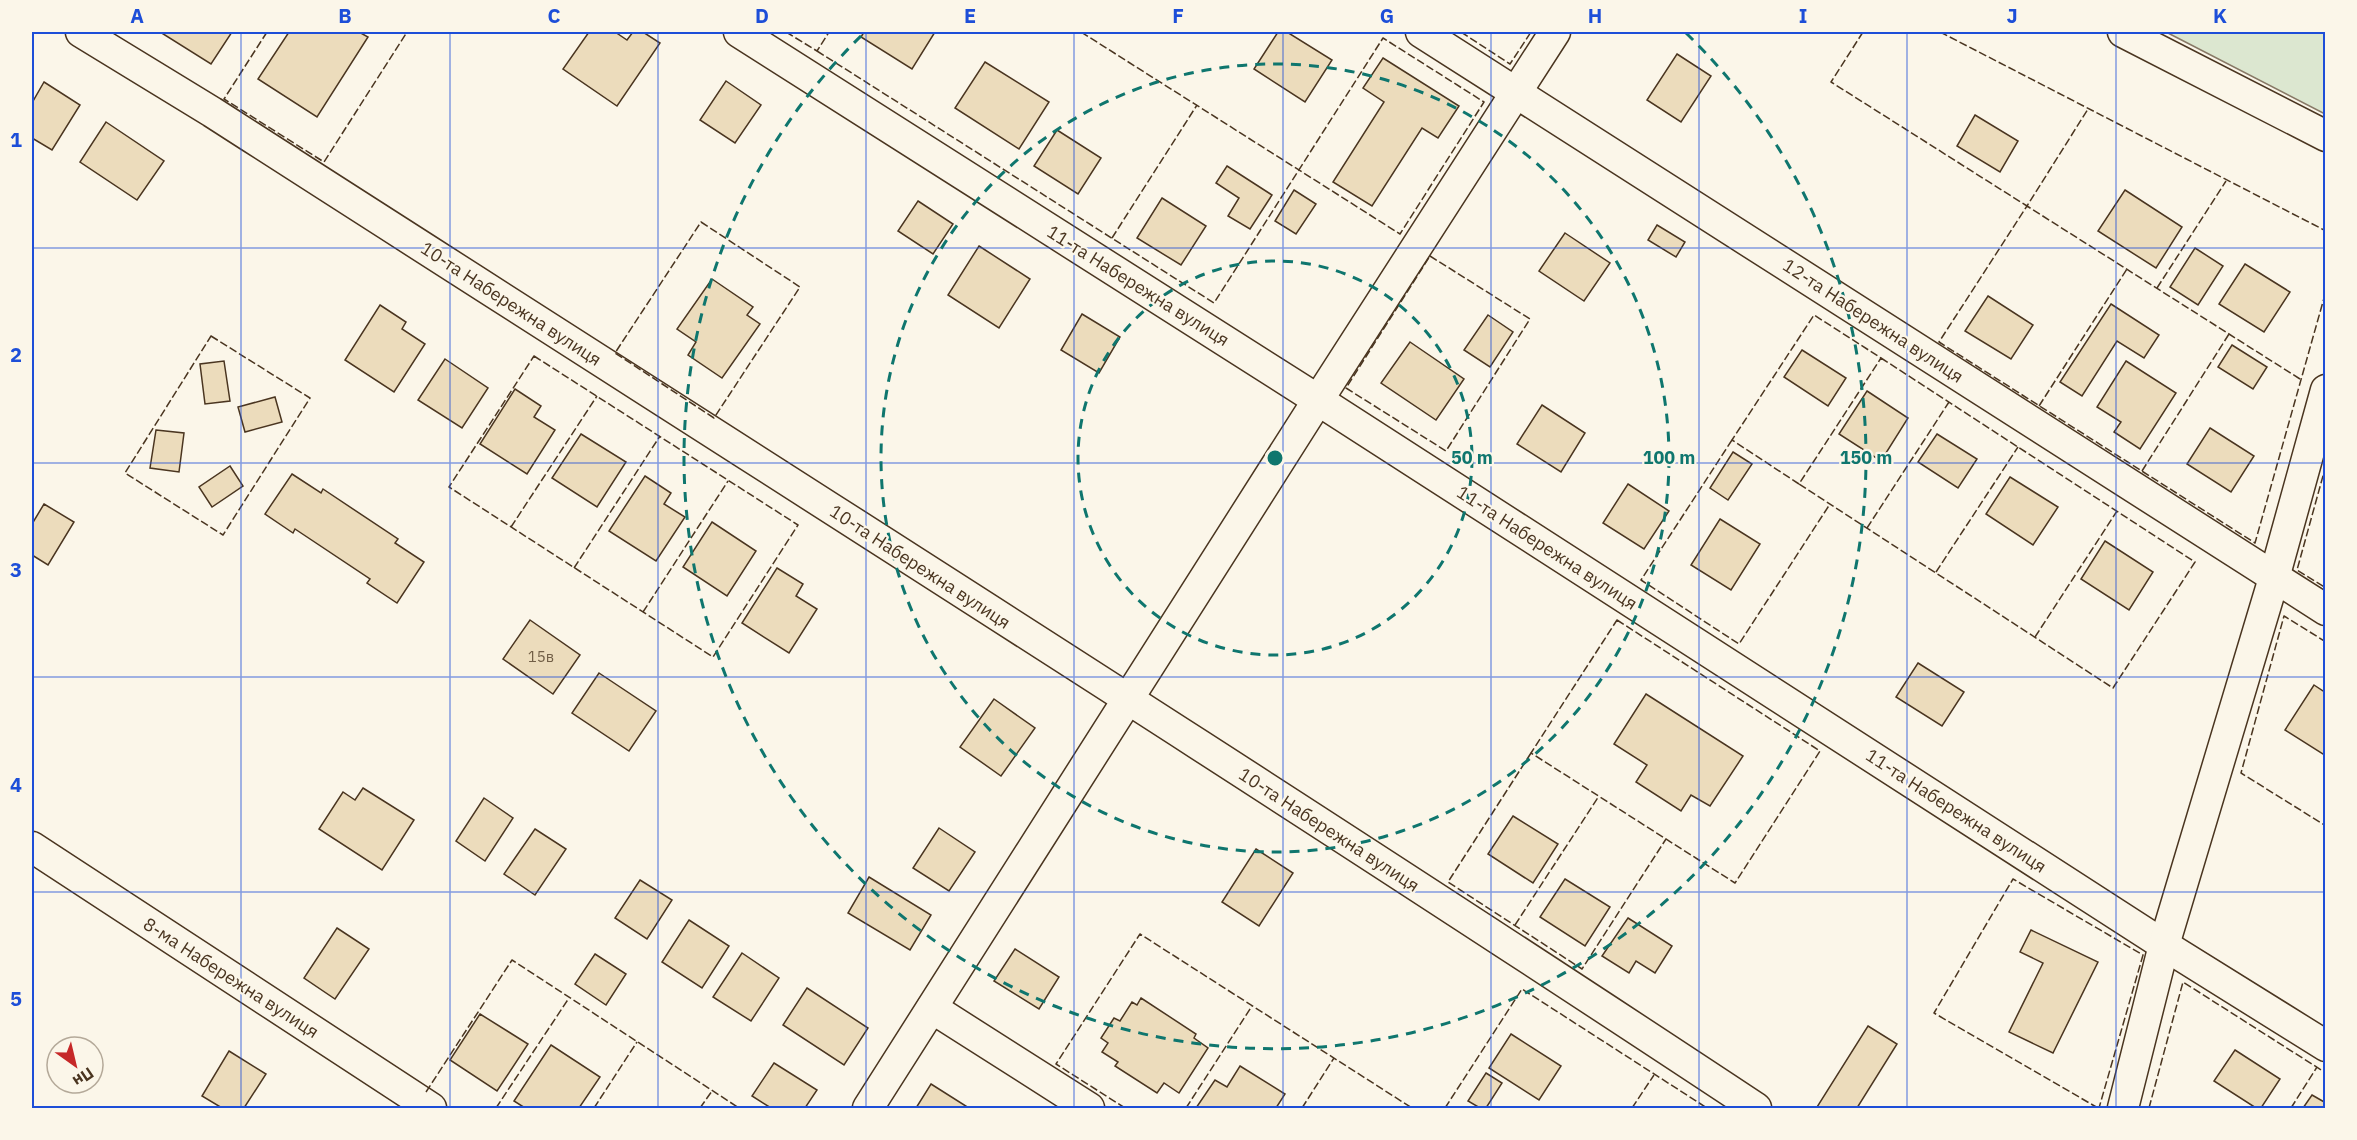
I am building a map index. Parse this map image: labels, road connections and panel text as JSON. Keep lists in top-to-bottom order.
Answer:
{
  "streets": {
    "street": [
      "11-та Набережна вулиця",
      "10-та Набережна вулиця",
      "12-та Набережна вулиця",
      "8-ма Набережна вулиця"
    ]
  },
  "house_numbers": ["15в"],
  "north": "bottom right",
  "grid": {
    "columns": [
      "A",
      "B",
      "C",
      "D",
      "E",
      "F",
      "G",
      "H",
      "I",
      "J",
      "K"
    ],
    "rows": [
      "1",
      "2",
      "3",
      "4",
      "5"
    ]
  },
  "rings": ["50 m", "100 m", "150 m"]
}
